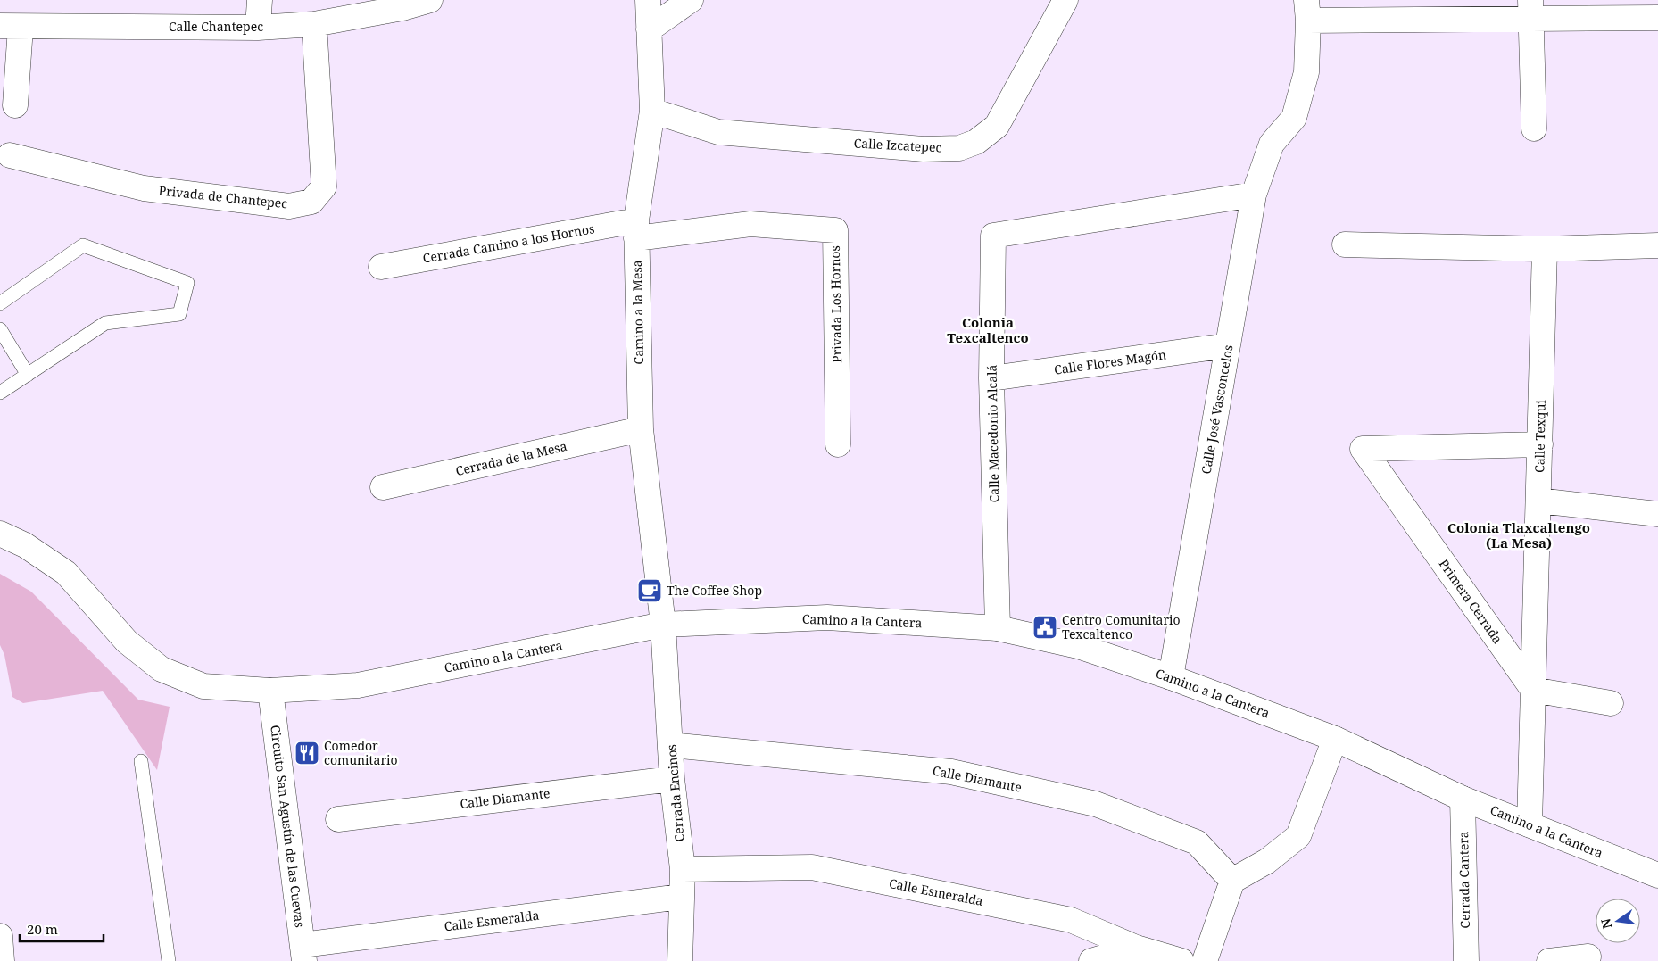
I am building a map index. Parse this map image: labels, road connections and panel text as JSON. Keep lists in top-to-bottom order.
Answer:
{
  "streets": {
    "street": [
      "Calle Chantepec",
      "Calle Izcatepec",
      "Privada de Chantepec",
      "Cerrada Camino a los Hornos",
      "Privada Los Hornos",
      "Camino a la Mesa",
      "Calle Flores Magón",
      "Calle José Vasconcelos",
      "Calle Macedonio Alcalá",
      "Calle Texqui",
      "Cerrada de la Mesa",
      "Primera Cerrada",
      "Camino a la Cantera",
      "Calle Diamante",
      "Cerrada Encinos",
      "Circuito San Agustín de las Cuevas",
      "Cerrada Cantera",
      "Calle Esmeralda"
    ]
  },
  "crossings": [
    ["Calle Chantepec", "Privada de Chantepec"],
    ["Calle Izcatepec", "Camino a la Mesa"],
    ["Cerrada Camino a los Hornos", "Privada Los Hornos"],
    ["Cerrada Camino a los Hornos", "Camino a la Mesa"],
    ["Privada Los Hornos", "Camino a la Mesa"],
    ["Camino a la Mesa", "Cerrada de la Mesa"],
    ["Camino a la Mesa", "Camino a la Cantera"],
    ["Camino a la Mesa", "Cerrada Encinos"],
    ["Calle Flores Magón", "Calle José Vasconcelos"],
    ["Calle Flores Magón", "Calle Macedonio Alcalá"],
    ["Calle José Vasconcelos", "Calle Macedonio Alcalá"],
    ["Calle José Vasconcelos", "Camino a la Cantera"],
    ["Calle Macedonio Alcalá", "Camino a la Cantera"],
    ["Calle Texqui", "Primera Cerrada"],
    ["Calle Texqui", "Camino a la Cantera"],
    ["Camino a la Cantera", "Cerrada Encinos"],
    ["Camino a la Cantera", "Circuito San Agustín de las Cuevas"],
    ["Camino a la Cantera", "Cerrada Cantera"],
    ["Calle Diamante", "Cerrada Encinos"],
    ["Cerrada Encinos", "Calle Esmeralda"],
    ["Circuito San Agustín de las Cuevas", "Calle Esmeralda"]
  ],
  "districts": ["Colonia Texcaltenco", "Colonia Tlaxcaltengo (La Mesa)"],
  "places": {
    "cafe": ["The Coffee Shop"],
    "public building": ["Centro Comunitario Texcaltenco"],
    "restaurant": ["Comedor comunitario"]
  },
  "scale_bar": "20 m",
  "north": "left"
}
